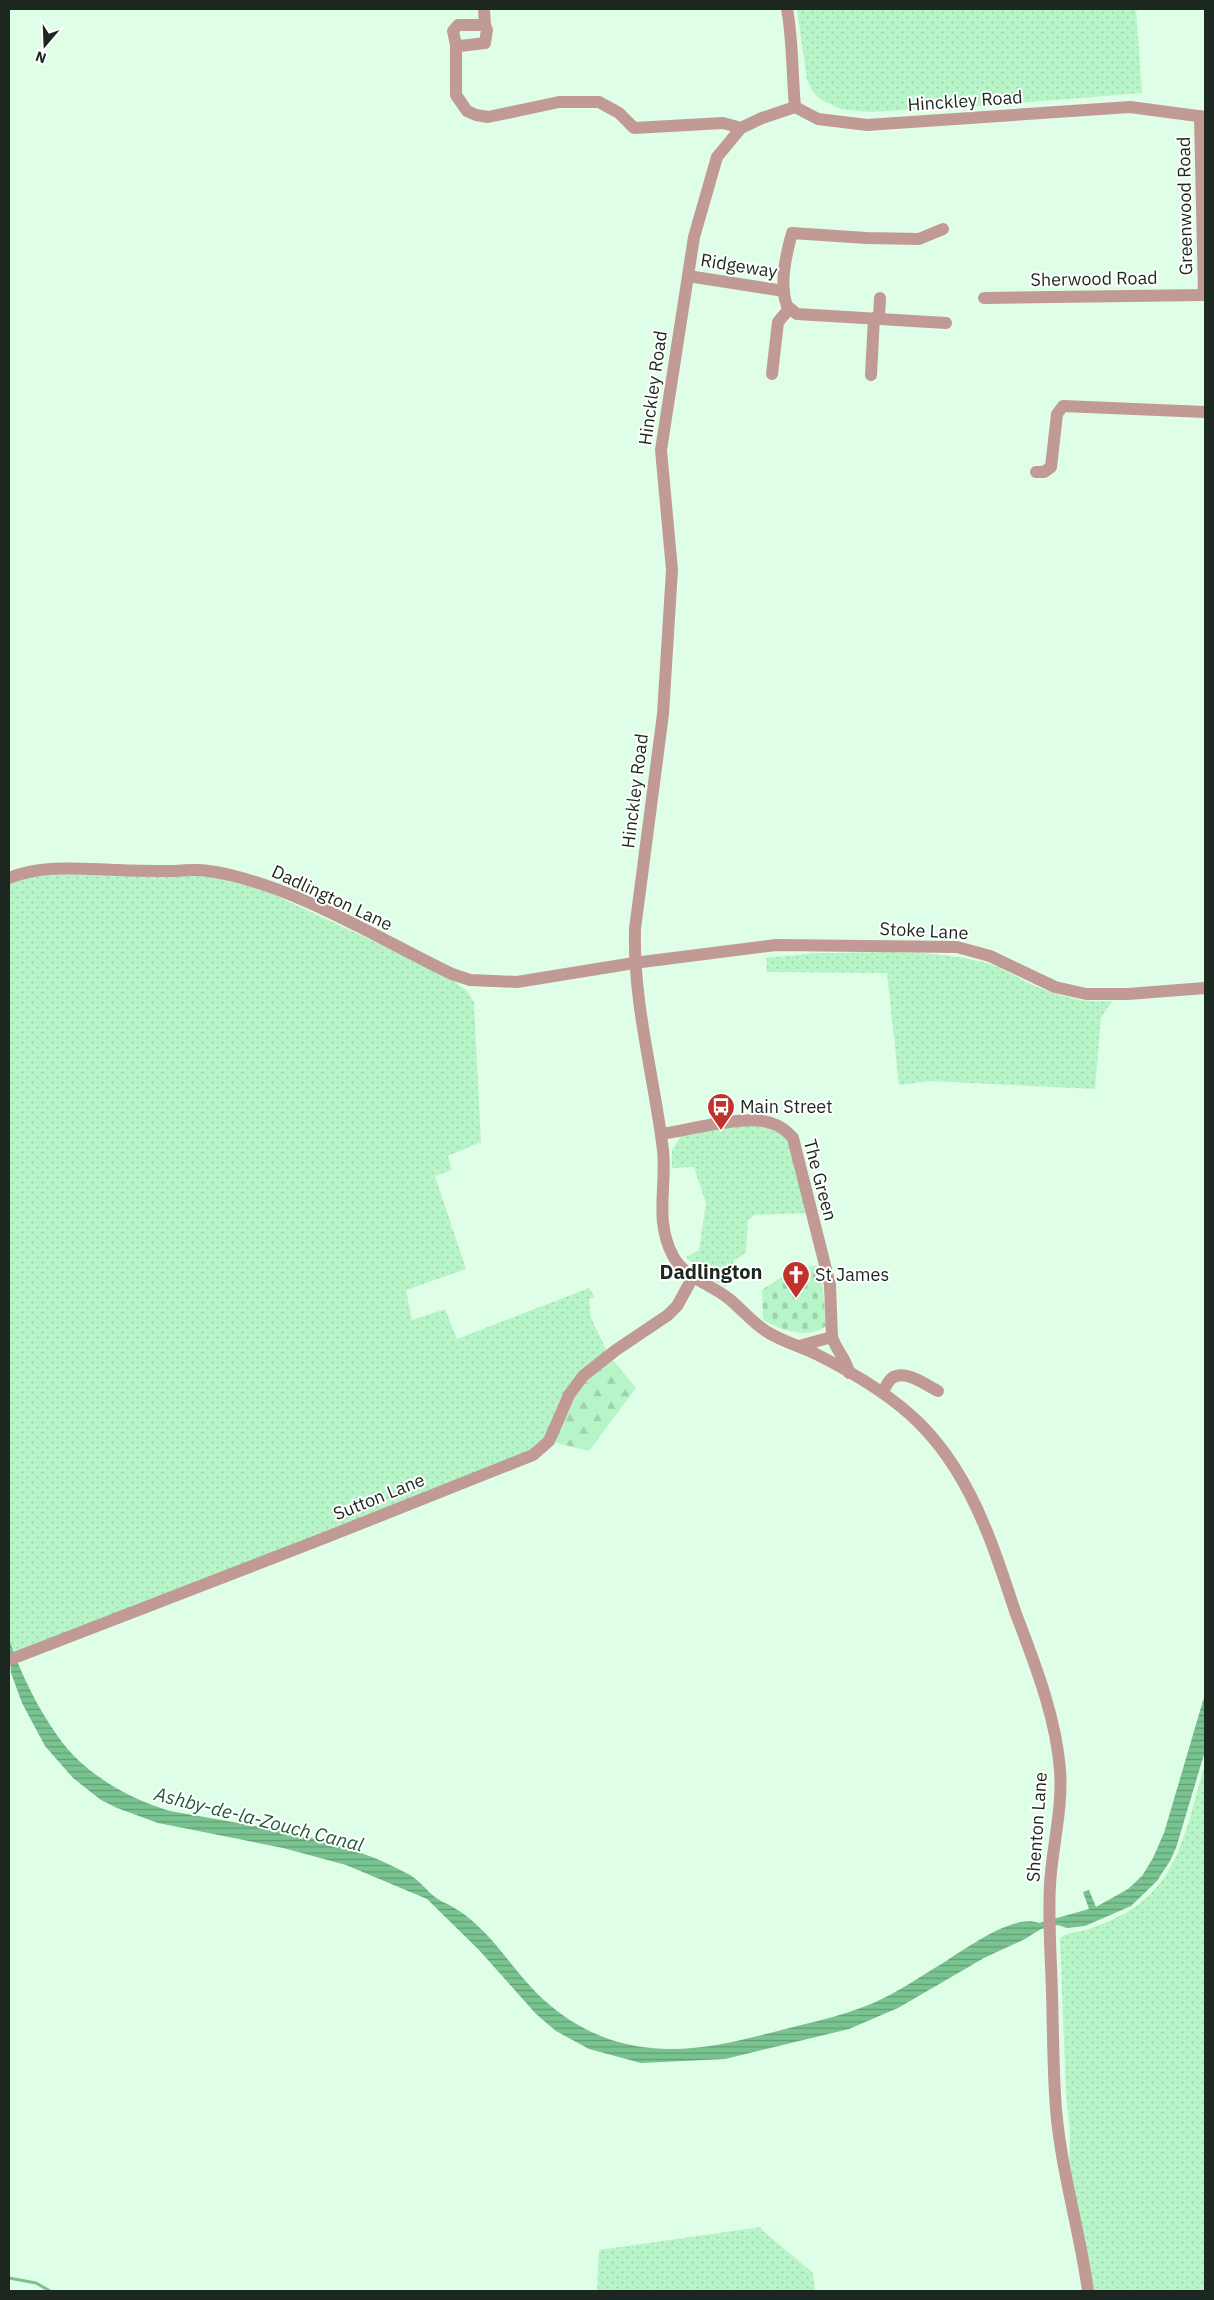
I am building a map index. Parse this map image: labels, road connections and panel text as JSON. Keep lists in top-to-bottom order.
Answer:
{
  "streets": {
    "street": [
      "Hinckley Road",
      "Greenwood Road",
      "Ridgeway",
      "Sherwood Road",
      "Dadlington Lane",
      "Stoke Lane",
      "The Green",
      "Sutton Lane",
      "Shenton Lane"
    ]
  },
  "crossings": [
    ["Hinckley Road", "Greenwood Road"],
    ["Hinckley Road", "Ridgeway"],
    ["Hinckley Road", "Dadlington Lane"],
    ["Hinckley Road", "Stoke Lane"],
    ["Hinckley Road", "The Green"],
    ["Greenwood Road", "Sherwood Road"],
    ["Dadlington Lane", "Stoke Lane"],
    ["The Green", "Shenton Lane"]
  ],
  "districts": ["Dadlington"],
  "water": ["Ashby-de-la-Zouch Canal"],
  "places": {
    "bus stop": ["Main Street"],
    "church": ["St James"]
  },
  "north": "bottom"
}
